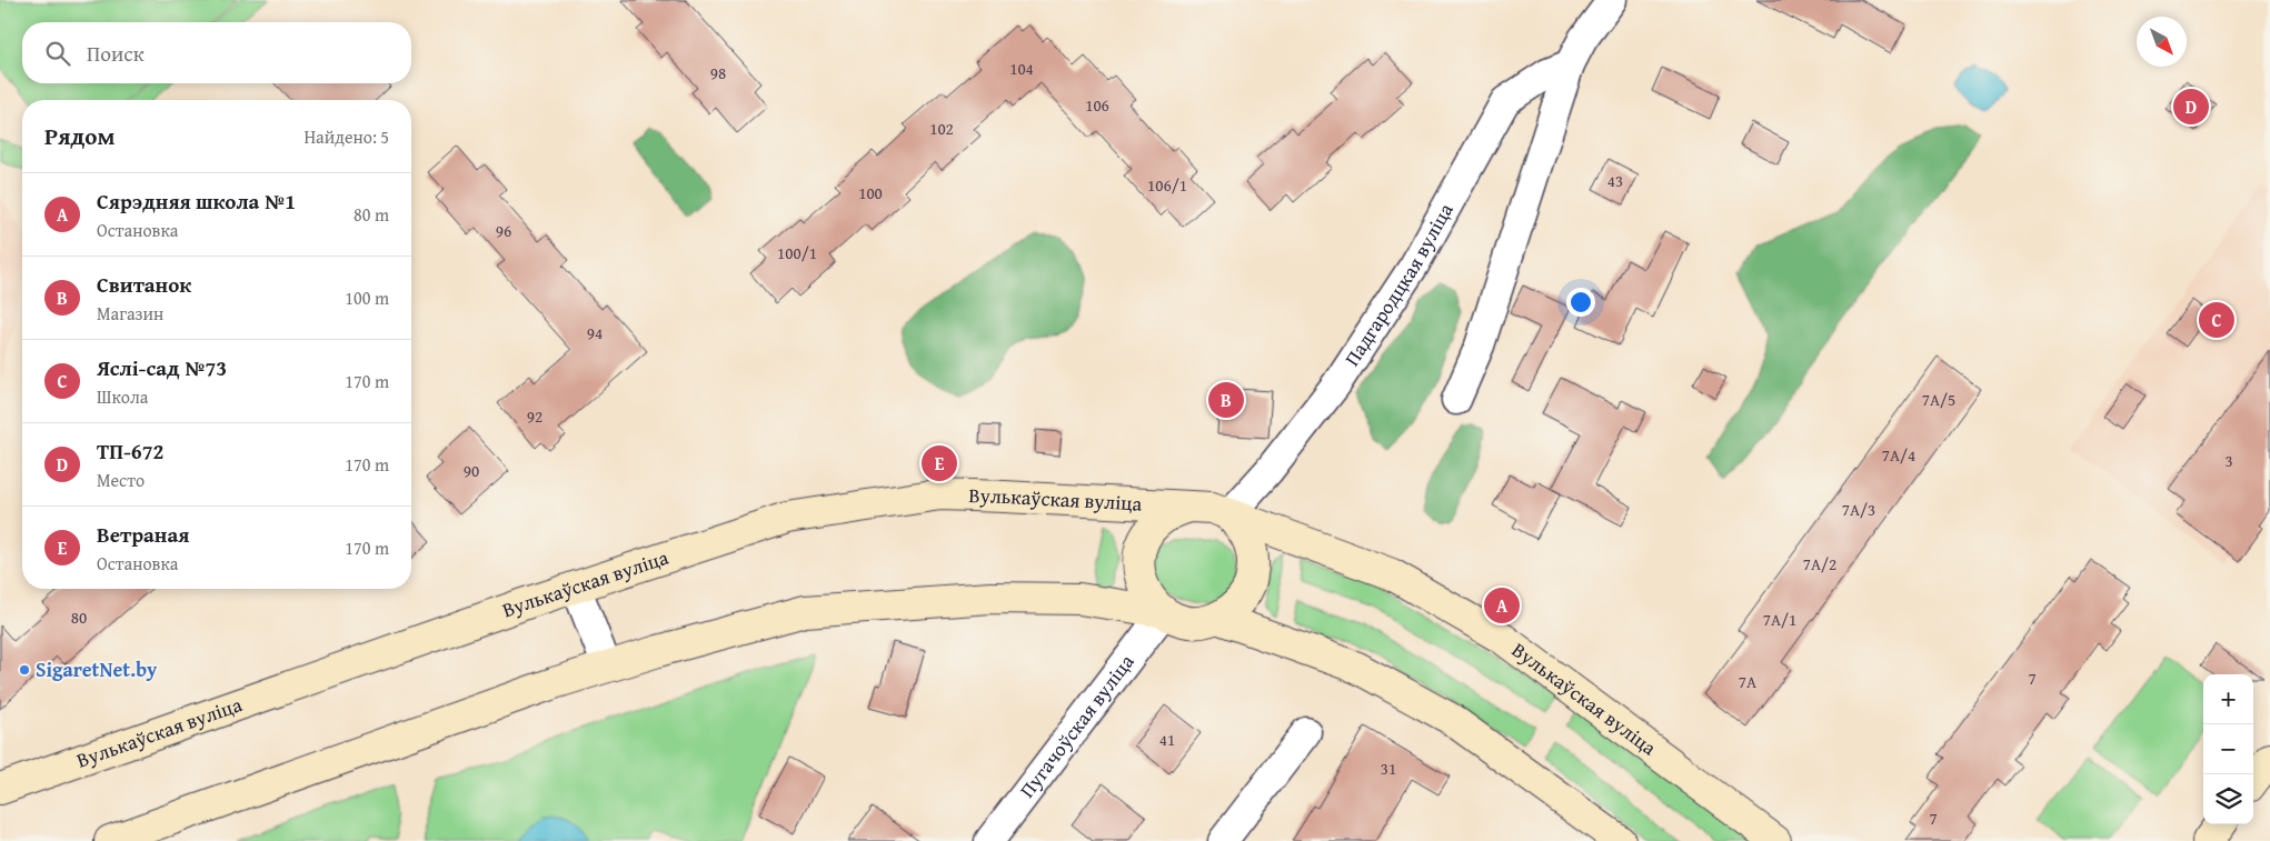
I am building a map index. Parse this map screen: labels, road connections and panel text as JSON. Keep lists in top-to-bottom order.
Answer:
{
  "streets": {
    "street": ["Падгародцкая вуліца", "Вулькаўская вуліца", "Пугачоўская вуліца"]
  },
  "crossings": [
    ["Падгародцкая вуліца", "Вулькаўская вуліца"],
    ["Падгародцкая вуліца", "Пугачоўская вуліца"],
    ["Вулькаўская вуліца", "Пугачоўская вуліца"]
  ],
  "places": ["SigaretNet.by"],
  "house_numbers": [
    "104",
    "98",
    "106",
    "102",
    "43",
    "106/1",
    "100",
    "96",
    "100/1",
    "94",
    "7А/5",
    "92",
    "7А/4",
    "3",
    "90",
    "7А/3",
    "7А/2",
    "80",
    "7А/1",
    "7",
    "7А",
    "41",
    "31",
    "7"
  ],
  "north": "bottom right",
  "page": {
    "search": "Поиск",
    "pins": [
      "D",
      "C",
      "B",
      "E",
      "A"
    ],
    "heading": ["Рядом", "Найдено: 5"],
    "list": [
      {
        "mark": "A",
        "name": "Сярэдняя школа №1",
        "note": "Остановка",
        "value": "80 m"
      },
      {
        "mark": "B",
        "name": "Свитанок",
        "note": "Магазин",
        "value": "100 m"
      },
      {
        "mark": "C",
        "name": "Яслі-сад №73",
        "note": "Школа",
        "value": "170 m"
      },
      {
        "mark": "D",
        "name": "ТП-672",
        "note": "Место",
        "value": "170 m"
      },
      {
        "mark": "E",
        "name": "Ветраная",
        "note": "Остановка",
        "value": "170 m"
      }
    ],
    "map_buttons": ["+", "−"]
  }
}
